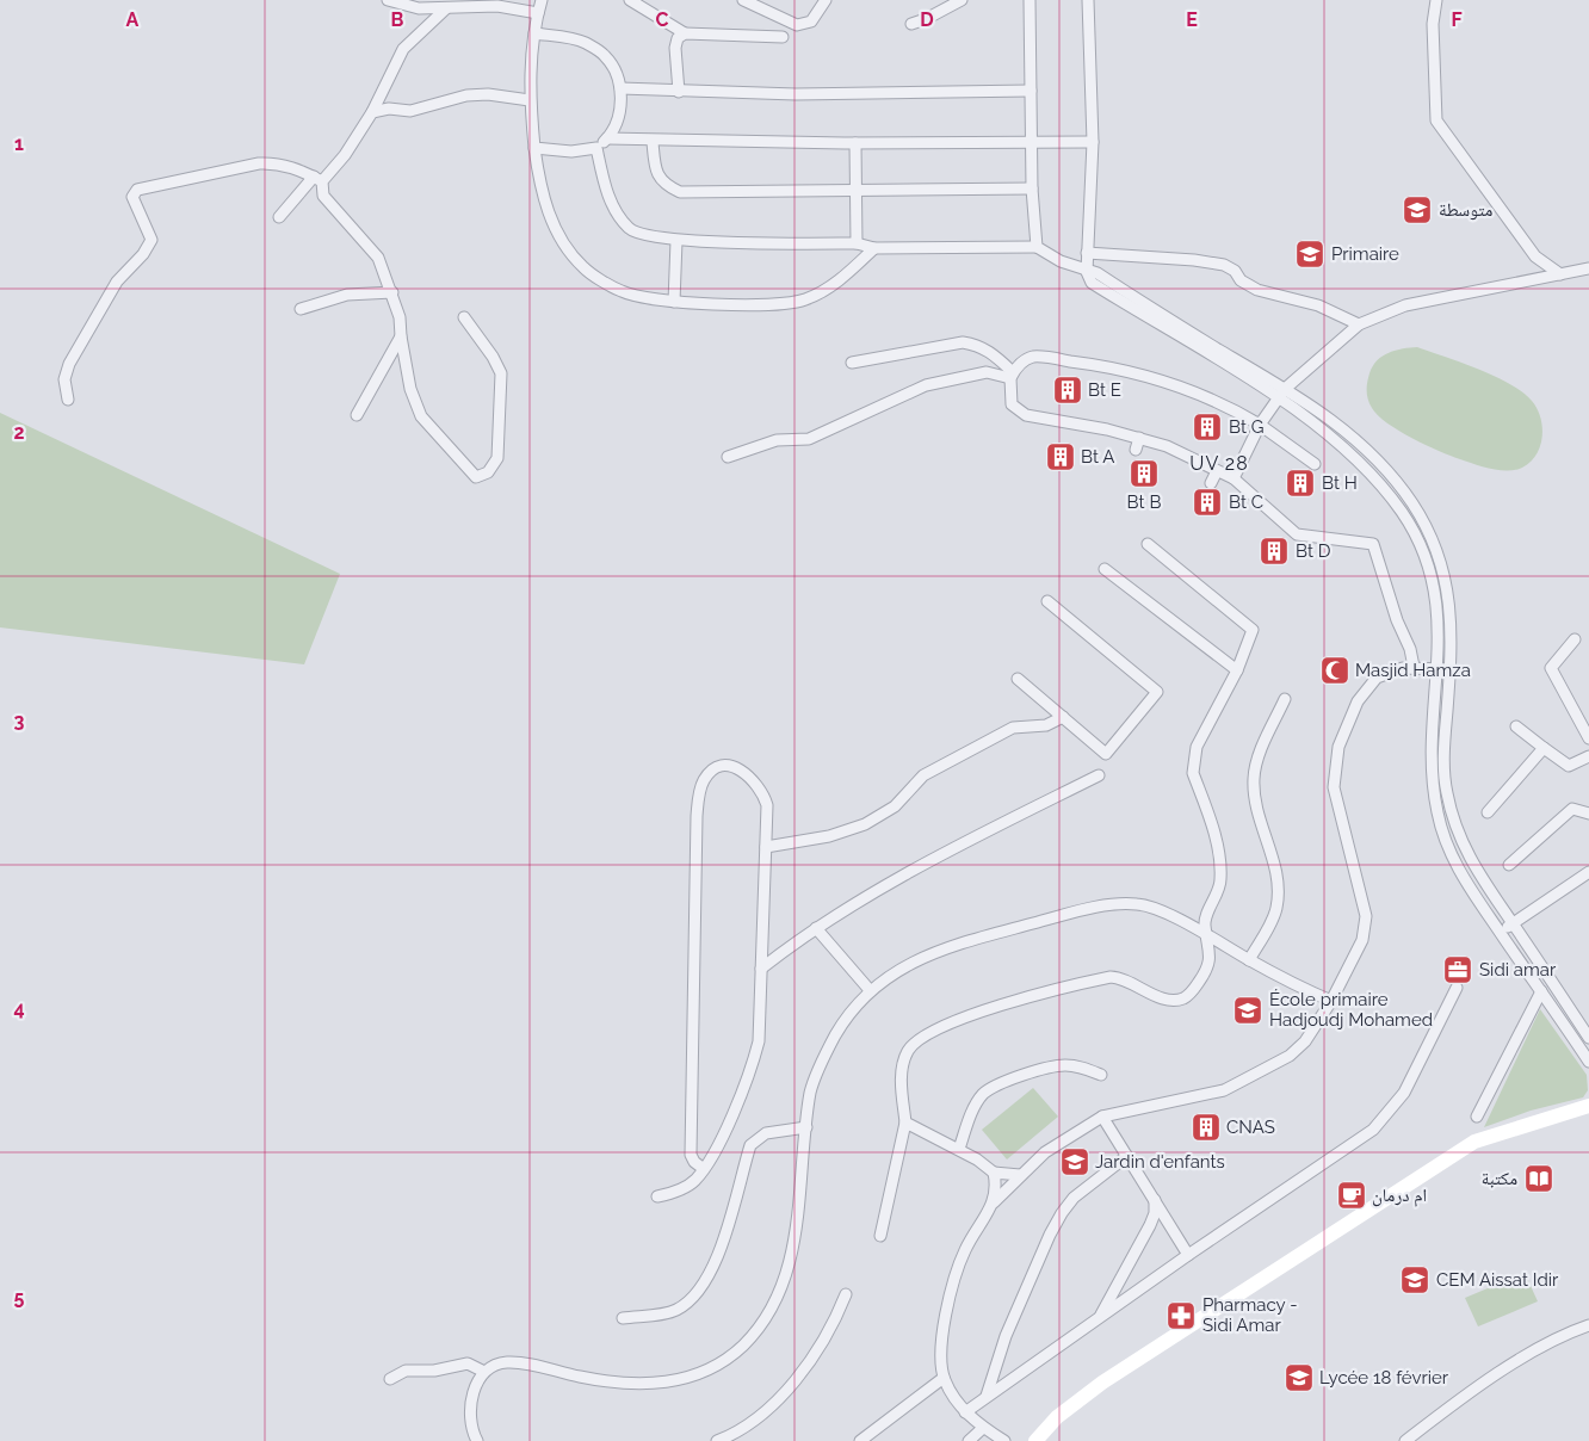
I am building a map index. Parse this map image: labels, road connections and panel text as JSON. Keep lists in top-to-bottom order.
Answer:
{
  "districts": ["UV 28"],
  "places": {
    "school or university": [
      "متوسطة",
      "Primaire",
      "École primaire Hadjoudj Mohamed",
      "Jardin d'enfants",
      "CEM Aissat Idir",
      "Lycée 18 février"
    ],
    "building": [
      "Bt E",
      "Bt G",
      "Bt A",
      "Bt B",
      "Bt H",
      "Bt C",
      "Bt D",
      "CNAS"
    ],
    "mosque": ["Masjid Hamza"],
    "office": ["Sidi amar"],
    "library": ["مكتبة"],
    "cafe": ["ام درمان"],
    "pharmacy": ["Pharmacy - Sidi Amar"]
  },
  "grid": {
    "columns": [
      "A",
      "B",
      "C",
      "D",
      "E",
      "F"
    ],
    "rows": [
      "1",
      "2",
      "3",
      "4",
      "5"
    ]
  }
}
